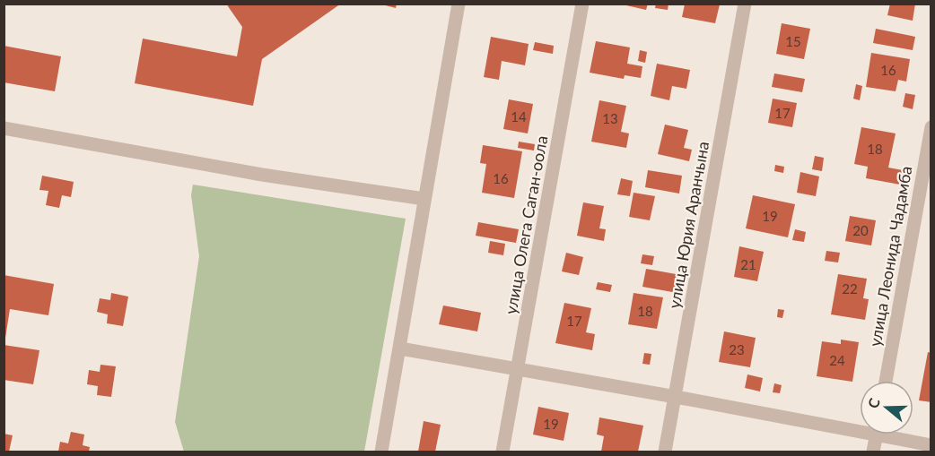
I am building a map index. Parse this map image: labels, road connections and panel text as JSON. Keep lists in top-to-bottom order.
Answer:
{
  "streets": {
    "street": ["улица Олега Саган-оола", "улица Юрия Аранчына", "улица Леонида Чадамба"]
  },
  "house_numbers": [
    "15",
    "16",
    "17",
    "14",
    "13",
    "18",
    "16",
    "19",
    "20",
    "21",
    "22",
    "18",
    "17",
    "23",
    "24",
    "19"
  ],
  "north": "left"
}
